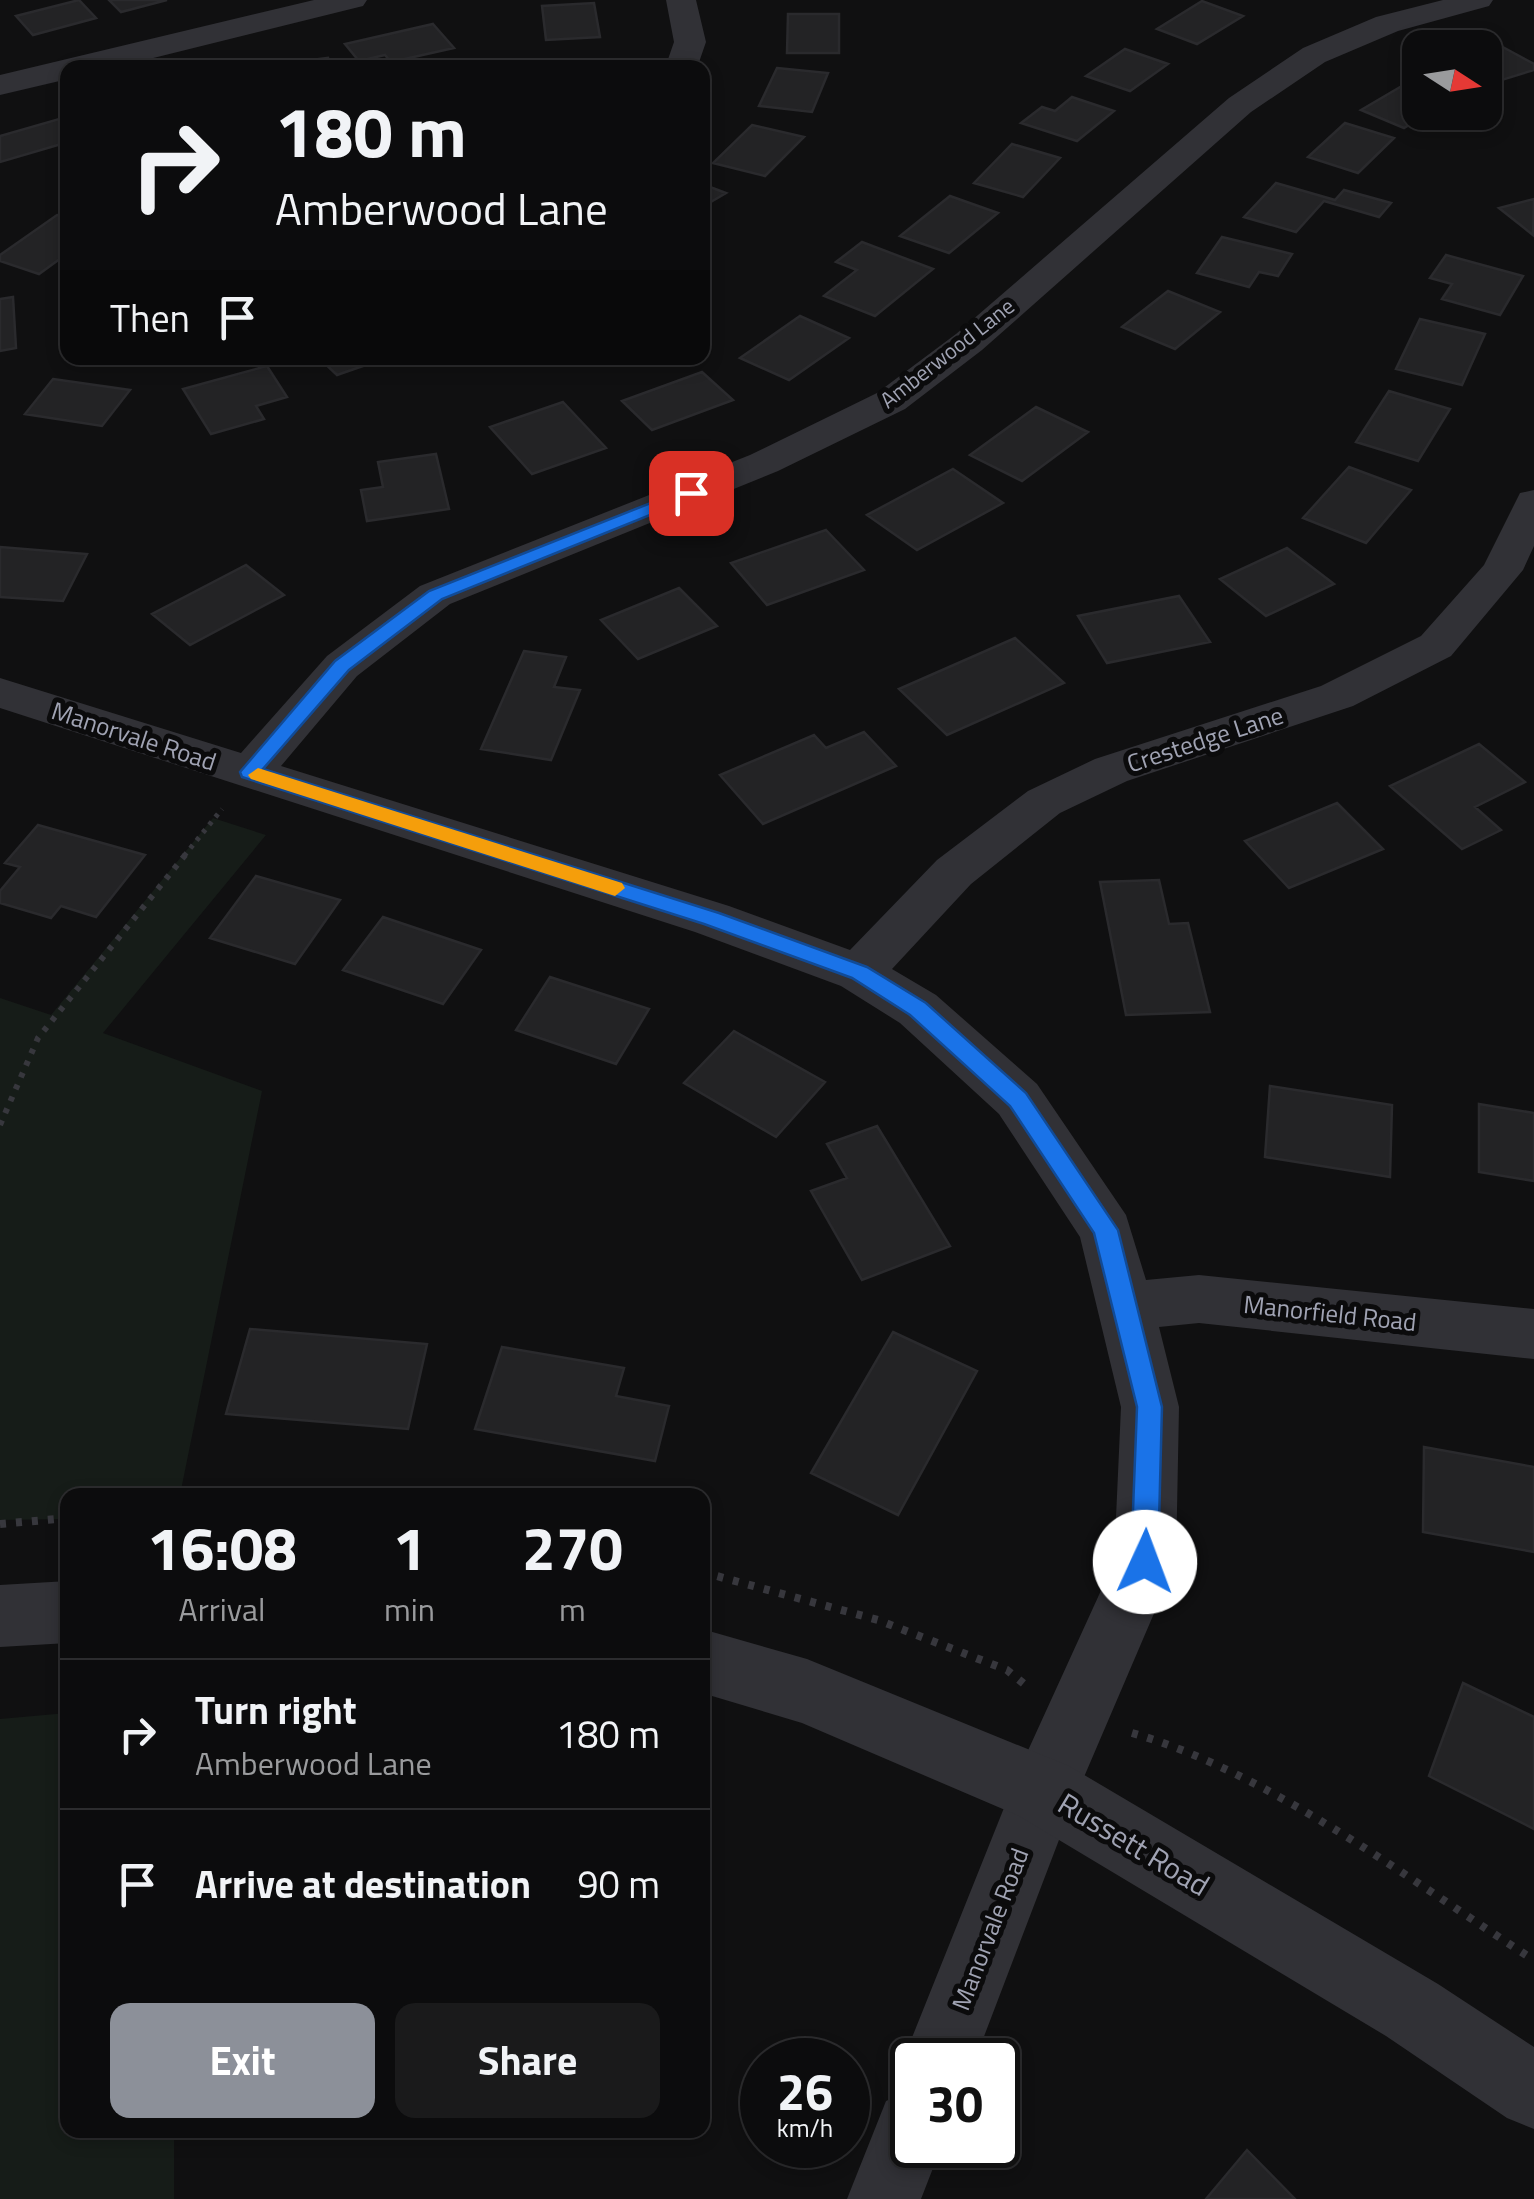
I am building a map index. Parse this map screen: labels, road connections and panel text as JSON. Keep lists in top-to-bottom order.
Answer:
{
  "streets": {
    "street": [
      "Amberwood Lane",
      "Manorvale Road",
      "Crestedge Lane",
      "Manorfield Road",
      "Russett Road"
    ]
  },
  "crossings": [
    ["Amberwood Lane", "Manorvale Road"],
    ["Manorvale Road", "Crestedge Lane"],
    ["Manorvale Road", "Manorfield Road"],
    ["Manorvale Road", "Russett Road"]
  ],
  "north": "right",
  "page": {
    "turn": ["180 m", "Amberwood Lane"],
    "then": "Then",
    "eta": [
      "16:08",
      "Arrival",
      "1",
      "min",
      "270",
      "m"
    ],
    "list": [
      {
        "name": "Turn right",
        "note": "Amberwood Lane",
        "value": "180 m"
      },
      {
        "name": "Arrive at destination",
        "value": "90 m"
      }
    ],
    "buttons": ["Exit", "Share"],
    "speed": "26 km/h",
    "limit": "30"
  }
}
